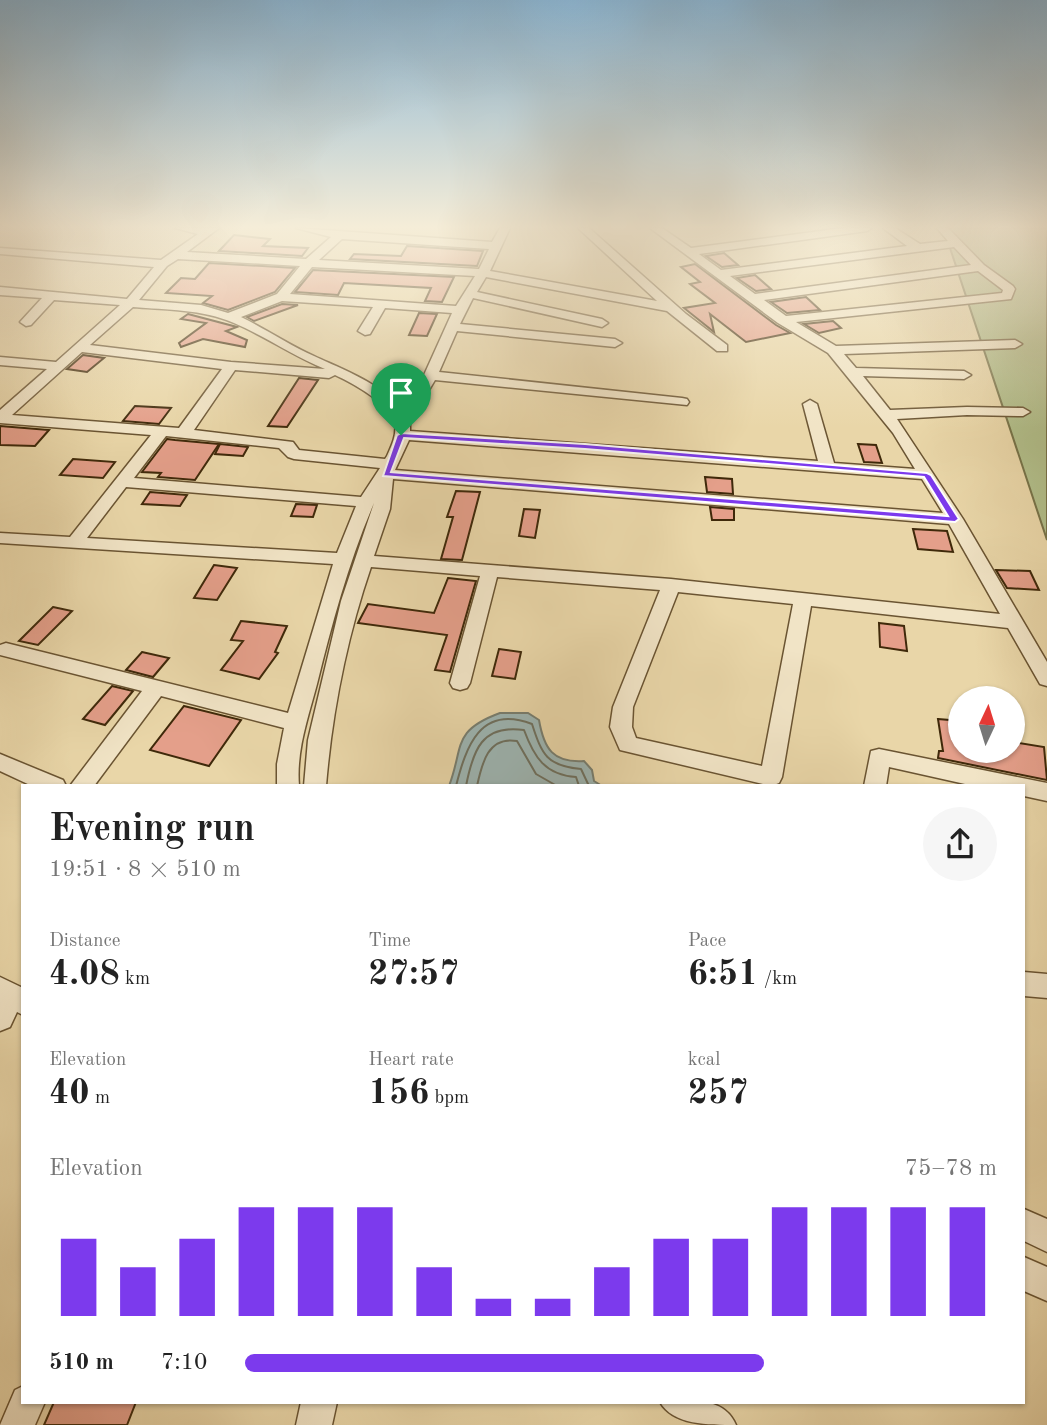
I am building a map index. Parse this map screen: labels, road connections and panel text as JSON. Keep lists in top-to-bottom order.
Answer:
{
  "north": "top",
  "page": {
    "heading": ["Evening run", "19:51 · 8 × 510 m"],
    "stats": [
      ["Distance", "4.08 km"],
      ["Time", "27:57"],
      ["Pace", "6:51 /km"],
      ["Elevation", "40 m"],
      ["Heart rate", "156 bpm"],
      ["kcal", "257"]
    ],
    "chart": ["Elevation", "75–78 m"],
    "list": [
      {
        "name": "510 m",
        "note": "7:10"
      }
    ]
  }
}
